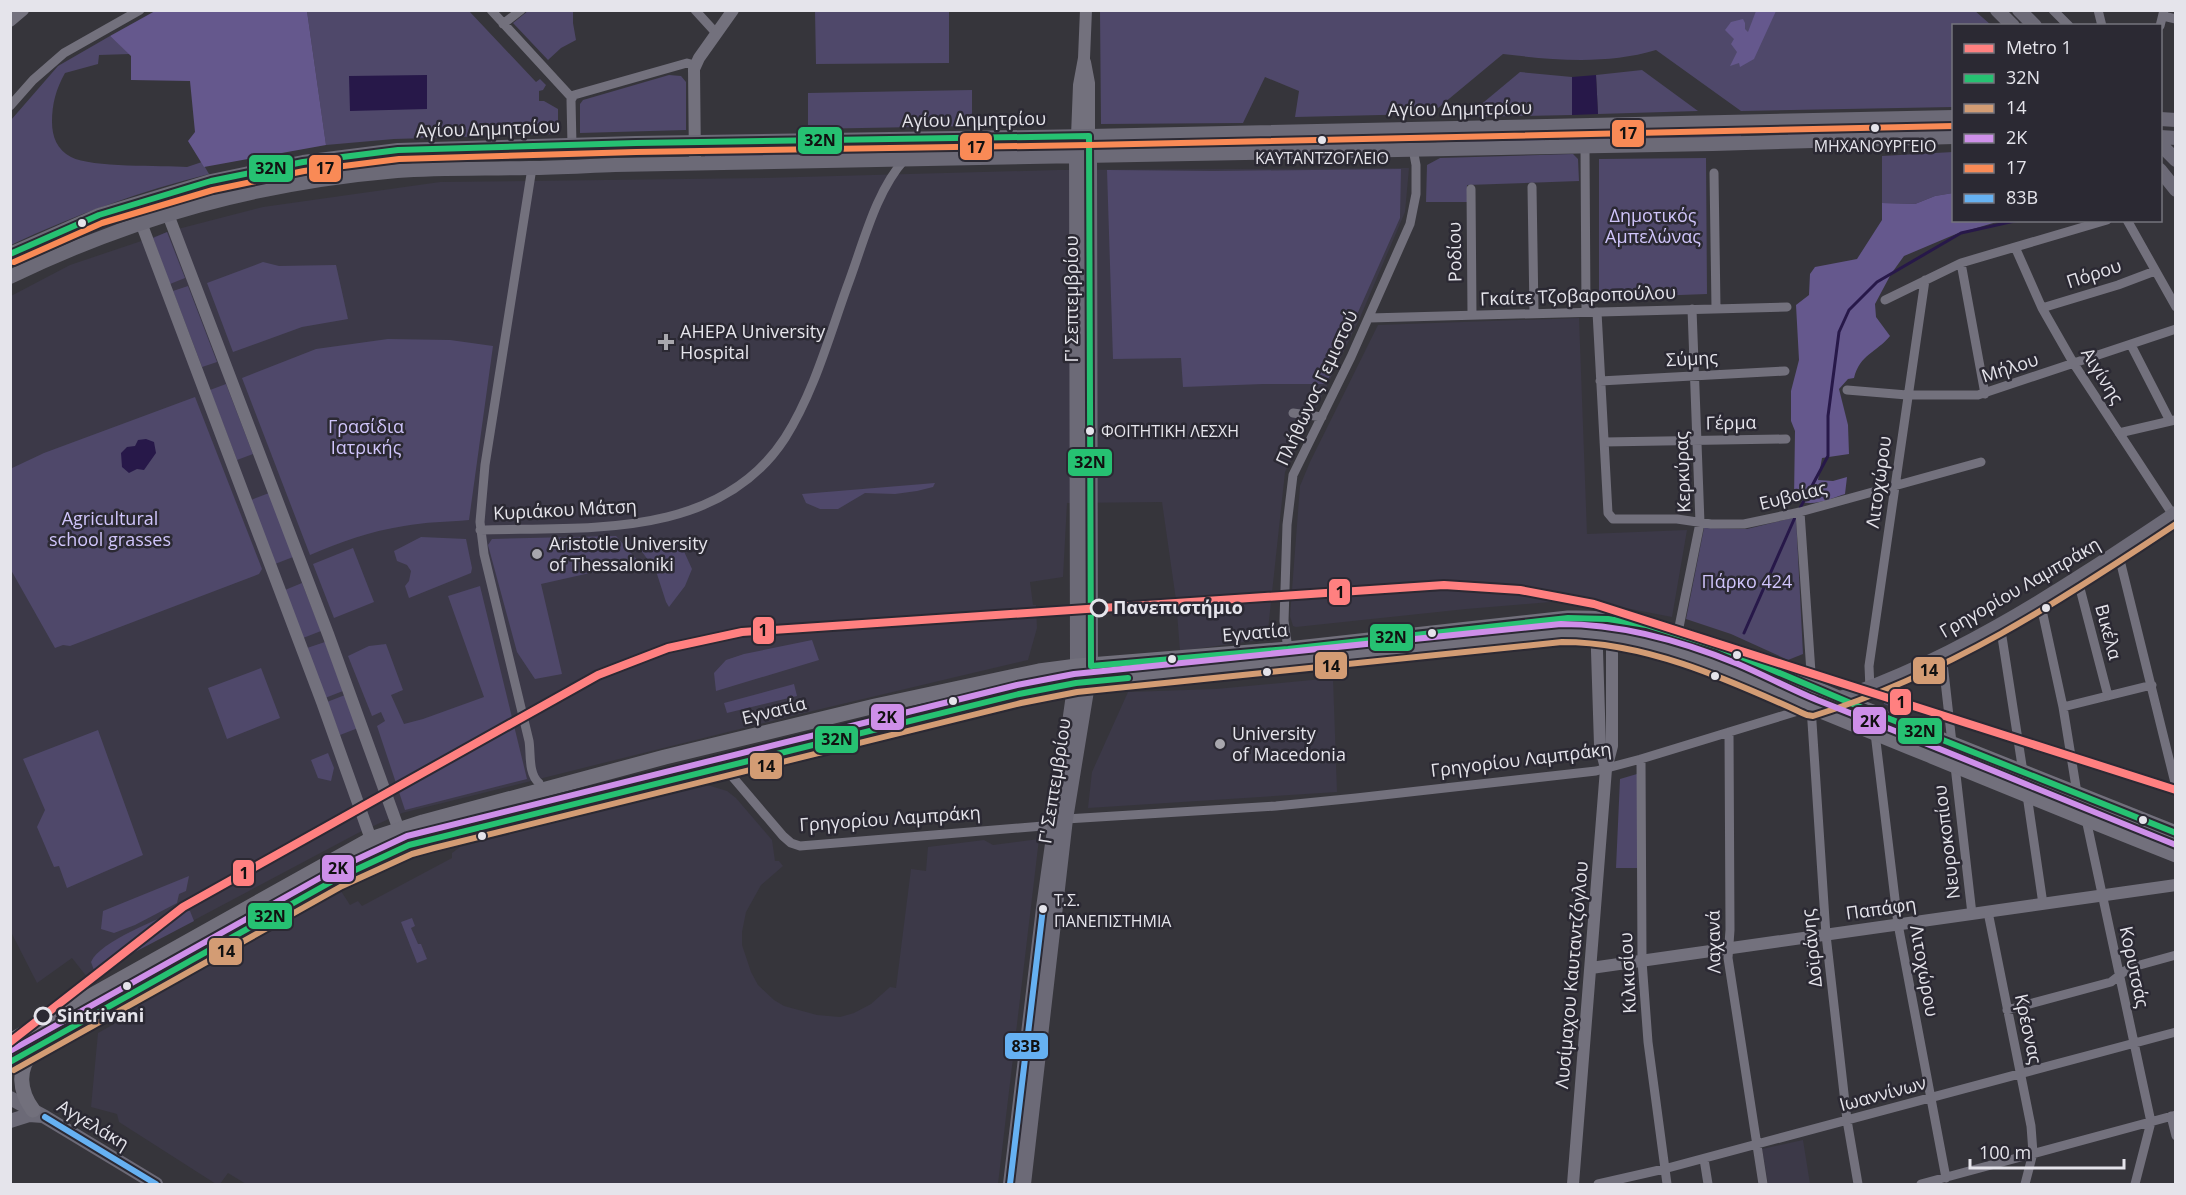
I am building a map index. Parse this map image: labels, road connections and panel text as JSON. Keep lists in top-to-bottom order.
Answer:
{
  "streets": {
    "main road": [
      "Αγίου Δημητρίου",
      "Γ' Σεπτεμβρίου",
      "Γρηγορίου Λαμπράκη",
      "Εγνατία",
      "Αγγελάκη"
    ],
    "street": [
      "Ροδίου",
      "Πόρου",
      "Γκαίτε Τζοβαροπούλου",
      "Σύμης",
      "Μήλου",
      "Αιγίνης",
      "Πλήθωνος Γεμιστού",
      "Γέρμα",
      "Κερκύρας",
      "Λιτοχώρου",
      "Ευβοίας",
      "Κυριάκου Μάτση",
      "Βικέλα",
      "Νευροκοπίου",
      "Παπάφη",
      "Λαχανά",
      "Δοϊράνης",
      "Κορυτσάς",
      "Κιλκισίου",
      "Λυσίμαχου Καυταντζόγλου",
      "Κρέσνας",
      "Ιωαννίνων"
    ]
  },
  "crossings": [
    ["Αγίου Δημητρίου", "Γ' Σεπτεμβρίου"],
    ["Αγίου Δημητρίου", "Πλήθωνος Γεμιστού"],
    ["Αγίου Δημητρίου", "Κυριάκου Μάτση"],
    ["Ροδίου", "Γκαίτε Τζοβαροπούλου"],
    ["Πόρου", "Αιγίνης"],
    ["Γκαίτε Τζοβαροπούλου", "Πλήθωνος Γεμιστού"],
    ["Γκαίτε Τζοβαροπούλου", "Κερκύρας"],
    ["Γ' Σεπτεμβρίου", "Γρηγορίου Λαμπράκη"],
    ["Γ' Σεπτεμβρίου", "Εγνατία"],
    ["Σύμης", "Κερκύρας"],
    ["Μήλου", "Αιγίνης"],
    ["Μήλου", "Λιτοχώρου"],
    ["Αιγίνης", "Γρηγορίου Λαμπράκη"],
    ["Πλήθωνος Γεμιστού", "Εγνατία"],
    ["Γέρμα", "Κερκύρας"],
    ["Γέρμα", "Ευβοίας"],
    ["Κερκύρας", "Ευβοίας"],
    ["Κερκύρας", "Εγνατία"],
    ["Λιτοχώρου", "Ευβοίας"],
    ["Λιτοχώρου", "Γρηγορίου Λαμπράκη"],
    ["Λιτοχώρου", "Εγνατία"],
    ["Λιτοχώρου", "Παπάφη"],
    ["Λιτοχώρου", "Ιωαννίνων"],
    ["Γρηγορίου Λαμπράκη", "Βικέλα"],
    ["Γρηγορίου Λαμπράκη", "Εγνατία"],
    ["Γρηγορίου Λαμπράκη", "Λαχανά"],
    ["Γρηγορίου Λαμπράκη", "Δοϊράνης"],
    ["Γρηγορίου Λαμπράκη", "Κιλκισίου"],
    ["Γρηγορίου Λαμπράκη", "Λυσίμαχου Καυταντζόγλου"],
    ["Εγνατία", "Νευροκοπίου"],
    ["Εγνατία", "Δοϊράνης"],
    ["Εγνατία", "Κορυτσάς"],
    ["Εγνατία", "Λυσίμαχου Καυταντζόγλου"],
    ["Νευροκοπίου", "Παπάφη"],
    ["Παπάφη", "Λαχανά"],
    ["Παπάφη", "Δοϊράνης"],
    ["Παπάφη", "Κορυτσάς"],
    ["Παπάφη", "Κιλκισίου"],
    ["Παπάφη", "Λυσίμαχου Καυταντζόγλου"],
    ["Παπάφη", "Κρέσνας"],
    ["Λαχανά", "Ιωαννίνων"],
    ["Δοϊράνης", "Ιωαννίνων"],
    ["Κορυτσάς", "Ιωαννίνων"],
    ["Κιλκισίου", "Ιωαννίνων"],
    ["Κρέσνας", "Ιωαννίνων"]
  ],
  "parks": [
    "Δημοτικός Αμπελώνας",
    "Γρασίδια Ιατρικής",
    "Agricultural school grasses",
    "Πάρκο 424"
  ],
  "places": {
    "other": [
      "ΜΗΧΑΝΟΥΡΓΕΙΟ",
      "ΚΑΥΤΑΝΤΖΟΓΛΕΙΟ",
      "ΦΟΙΤΗΤΙΚΗ ΛΕΣΧΗ",
      "Aristotle University of Thessaloniki",
      "Πανεπιστήμιο",
      "University of Macedonia",
      "Τ.Σ. ΠΑΝΕΠΙΣΤΗΜΙΑ",
      "Sintrivani"
    ],
    "health": ["AHEPA University Hospital"]
  },
  "lines": [
    "transit line 17",
    "transit line 32Ν",
    "transit line 14",
    "metro line 1",
    "transit line 2Κ",
    "transit line 83Β"
  ],
  "legend": [
    "Metro 1",
    "32Ν",
    "14",
    "2Κ",
    "17",
    "83Β"
  ],
  "scale_bar": "100 m"
}
